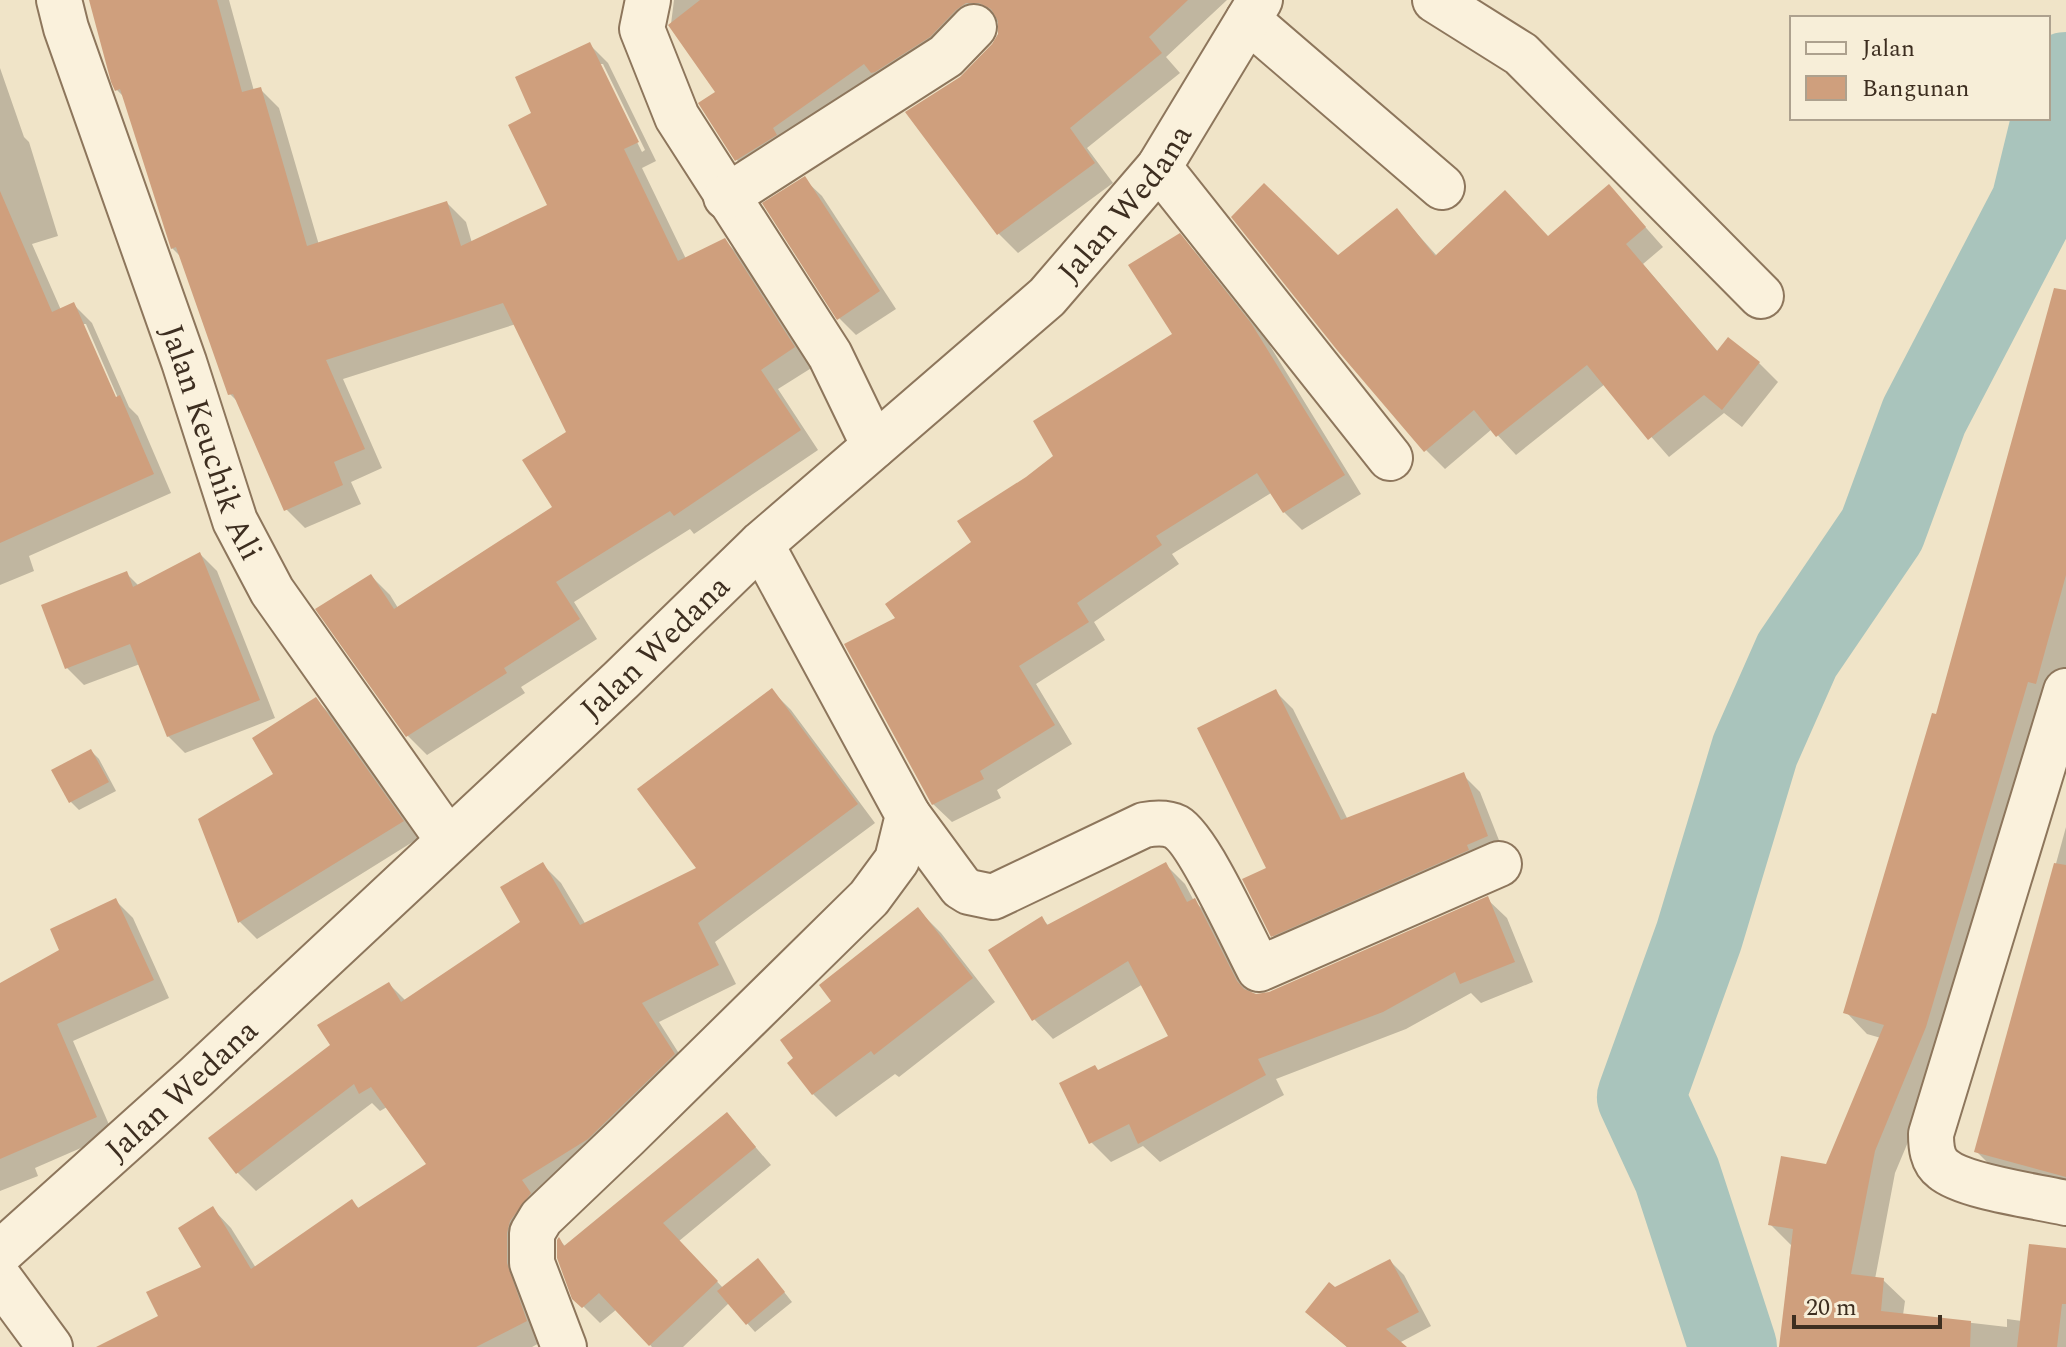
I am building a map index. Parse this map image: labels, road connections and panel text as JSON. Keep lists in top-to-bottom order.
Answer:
{
  "streets": {
    "street": ["Jalan Wedana", "Jalan Keuchik Ali"]
  },
  "crossings": [
    ["Jalan Wedana", "Jalan Keuchik Ali"]
  ],
  "legend": ["Jalan", "Bangunan"],
  "scale_bar": "20 m"
}
